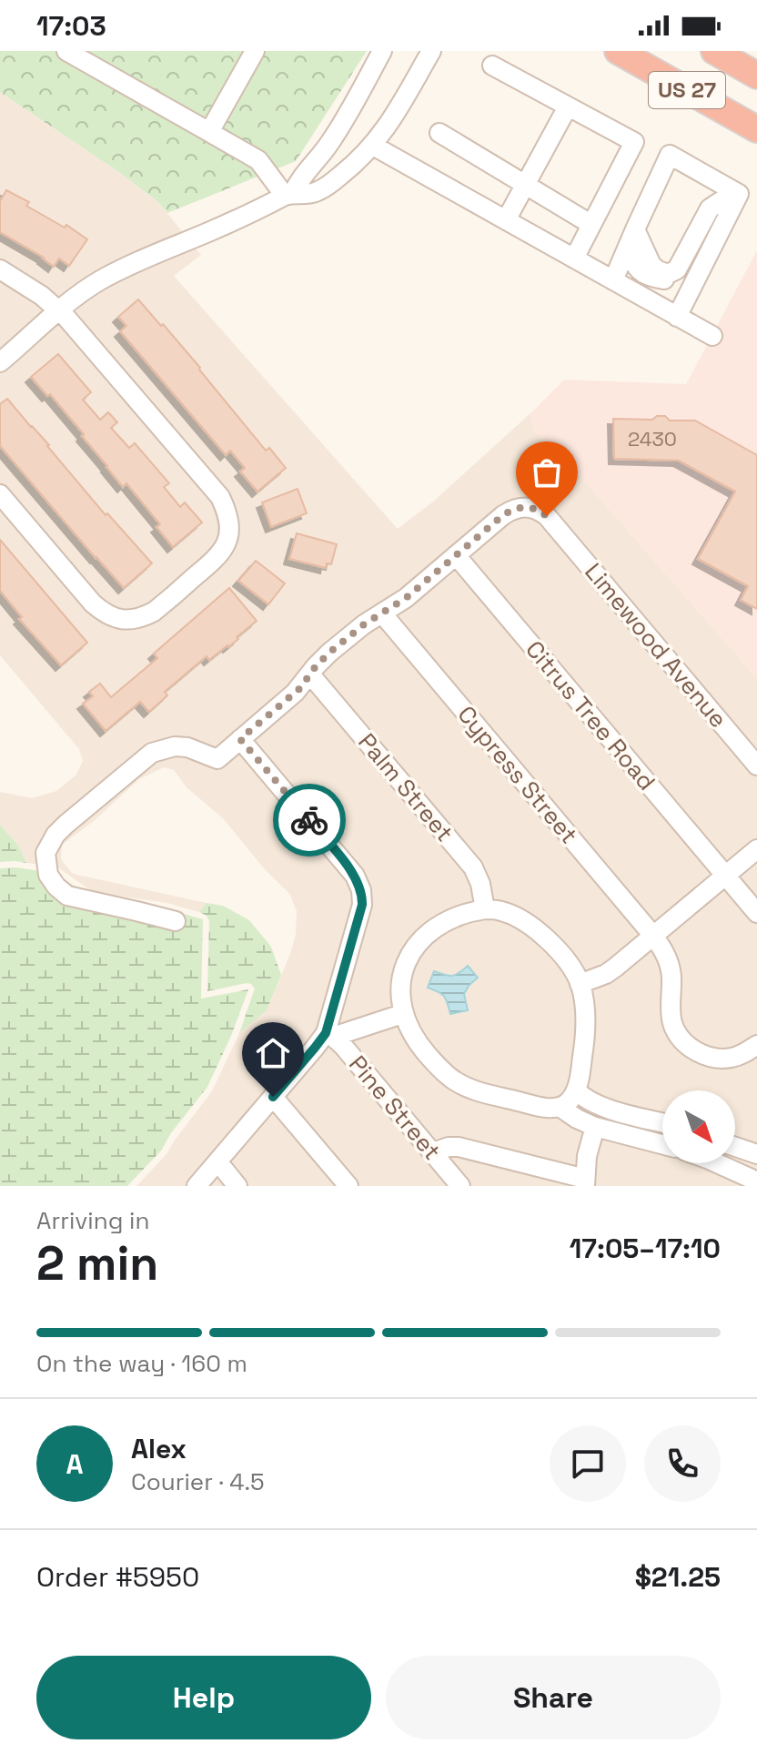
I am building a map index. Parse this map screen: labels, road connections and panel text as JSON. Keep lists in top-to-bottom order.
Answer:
{
  "streets": {
    "highway": ["US 27"],
    "street": [
      "Limewood Avenue",
      "Citrus Tree Road",
      "Cypress Street",
      "Palm Street",
      "Pine Street"
    ]
  },
  "crossings": [
    ["Limewood Avenue", "Citrus Tree Road"],
    ["Limewood Avenue", "Cypress Street"],
    ["Limewood Avenue", "Palm Street"]
  ],
  "house_numbers": ["2430"],
  "north": "bottom right",
  "page": {
    "status": "17:03",
    "heading": ["2 min", "Arriving in", "17:05–17:10"],
    "panel": [
      "Alex",
      "Courier · 4.5",
      "Order #5950",
      "$21.25"
    ],
    "bar": "On the way · 160 m",
    "round": "A",
    "buttons": ["Help", "Share"]
  }
}
